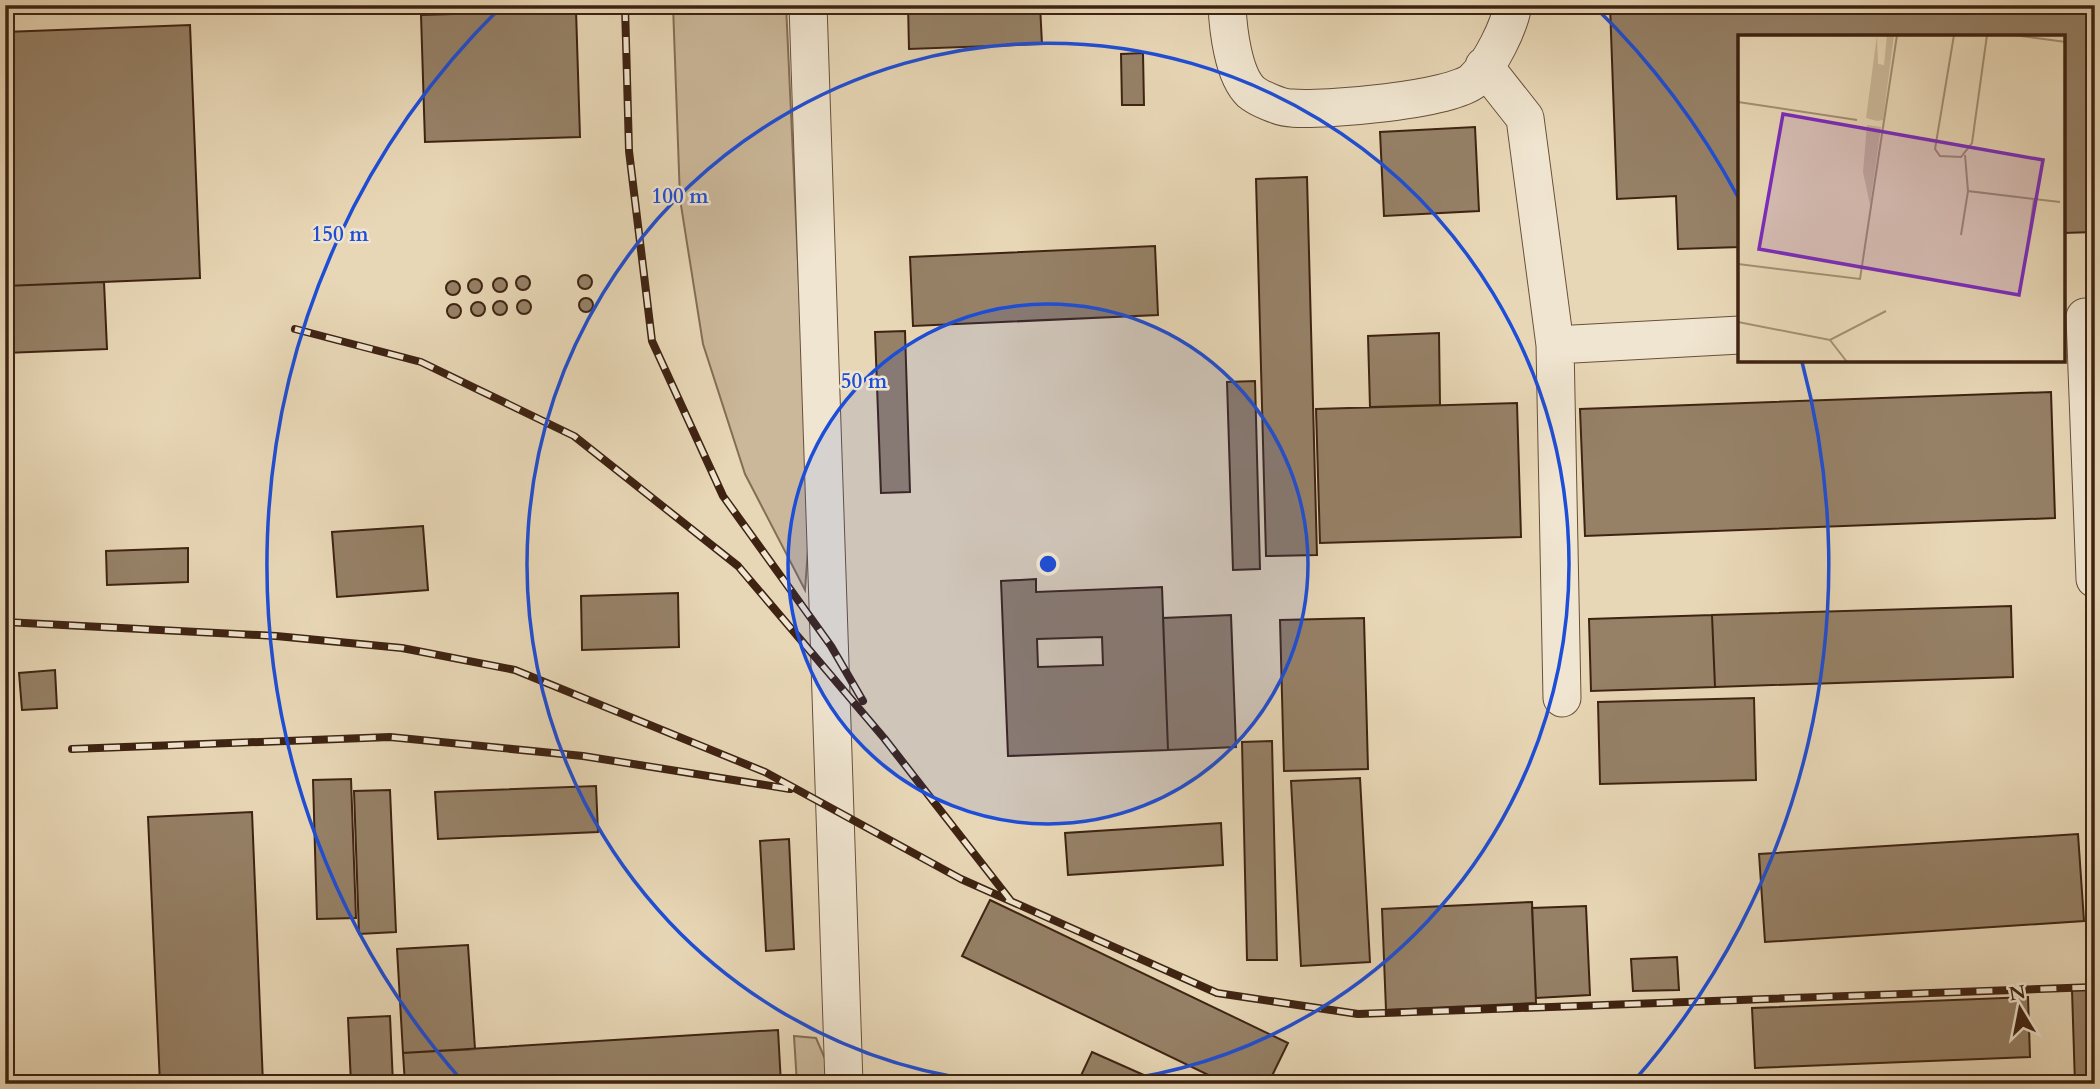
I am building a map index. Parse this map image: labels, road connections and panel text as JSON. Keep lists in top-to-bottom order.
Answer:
{
  "north": "top",
  "rings": ["100 m", "150 m", "50 m"]
}
